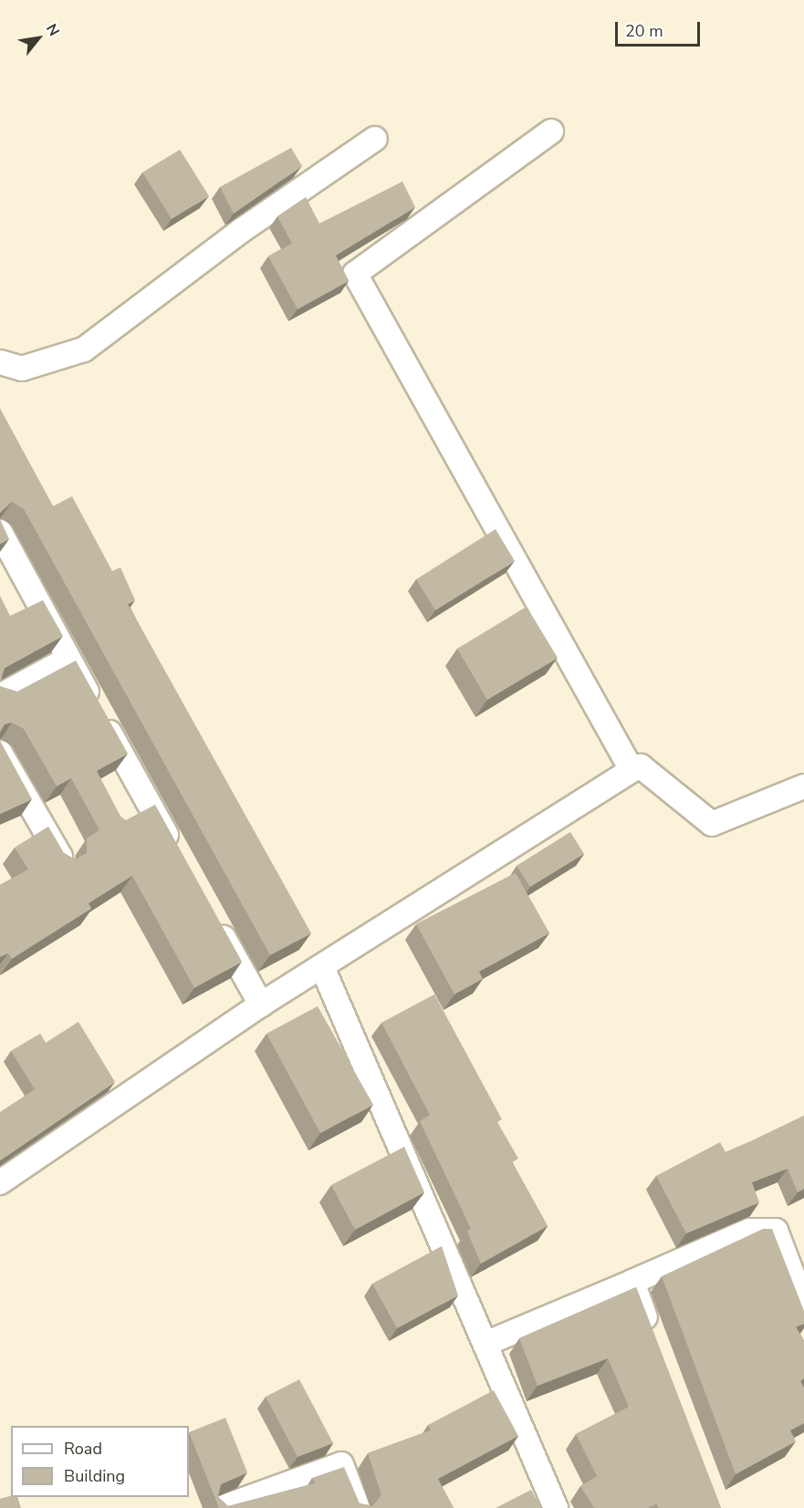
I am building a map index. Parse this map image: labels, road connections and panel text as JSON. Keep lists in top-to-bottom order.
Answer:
{
  "legend": ["Road", "Building"],
  "scale_bar": "20 m",
  "north": "top right"
}
